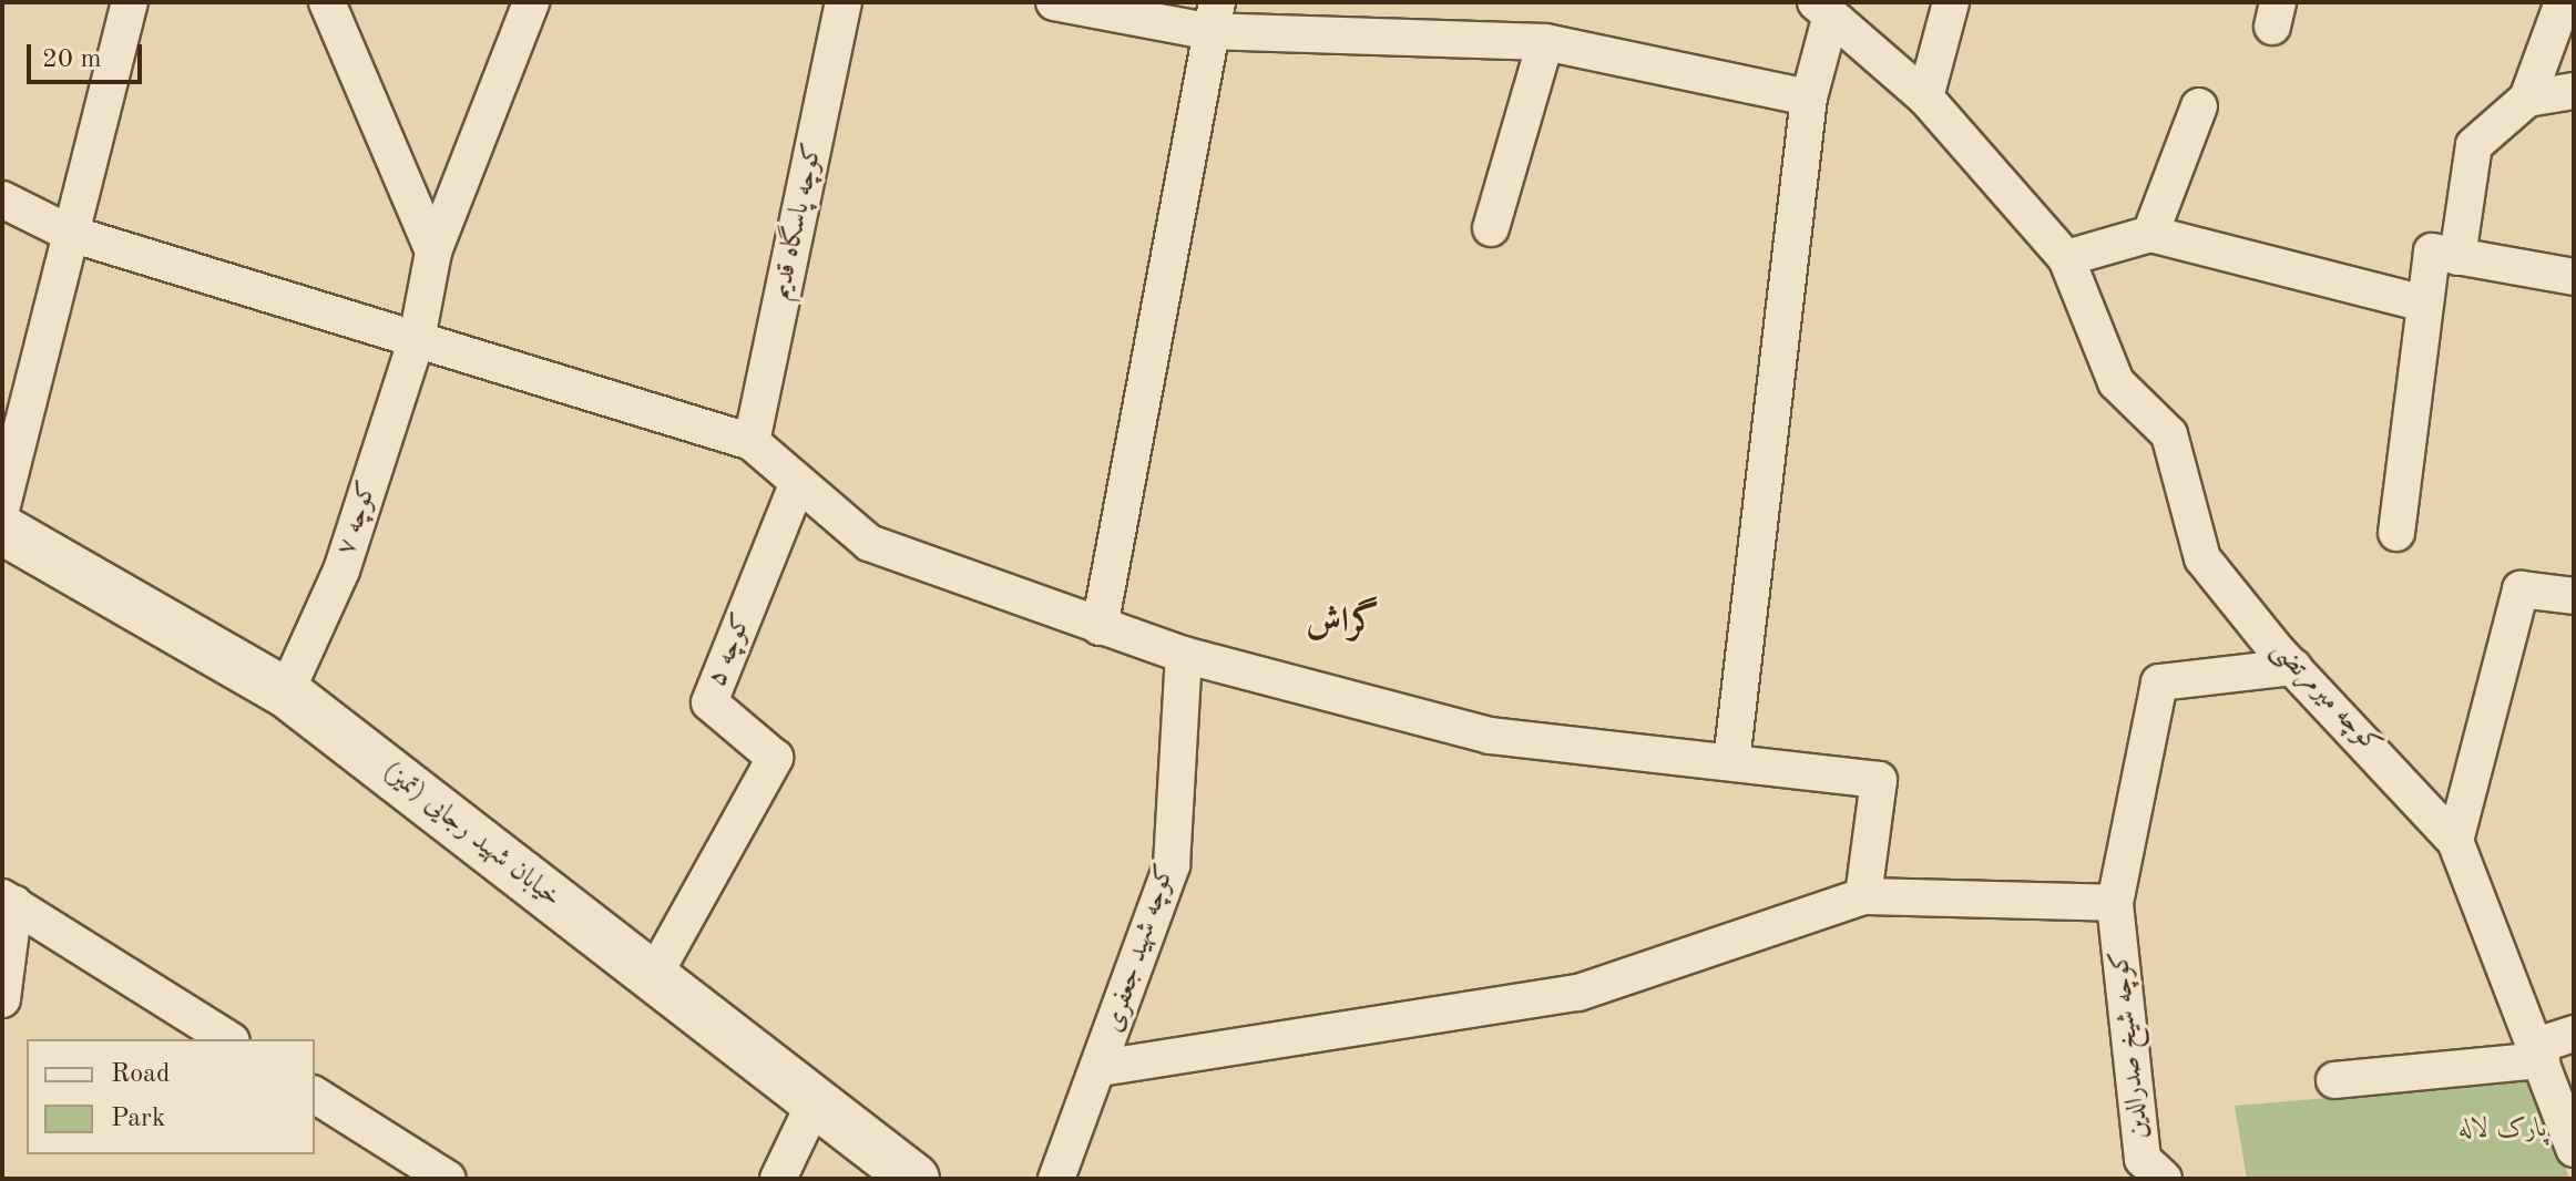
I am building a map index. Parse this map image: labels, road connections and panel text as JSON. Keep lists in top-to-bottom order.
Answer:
{
  "streets": {
    "street": [
      "کوچه پاسگاه قدیم",
      "کوچه ۷",
      "کوچه ۵",
      "کوچه میرمرتضی",
      "خیابان شهید رجایی (تمیز)",
      "کوچه شهید جعفری",
      "کوچه شیخ صدرالدین"
    ]
  },
  "crossings": [
    ["کوچه ۷", "خیابان شهید رجایی (تمیز)"],
    ["کوچه ۵", "خیابان شهید رجایی (تمیز)"],
    ["کوچه میرمرتضی", "کوچه شیخ صدرالدین"]
  ],
  "districts": ["گراش"],
  "parks": ["پارک لاله"],
  "legend": ["Road", "Park"],
  "scale_bar": "20 m"
}
